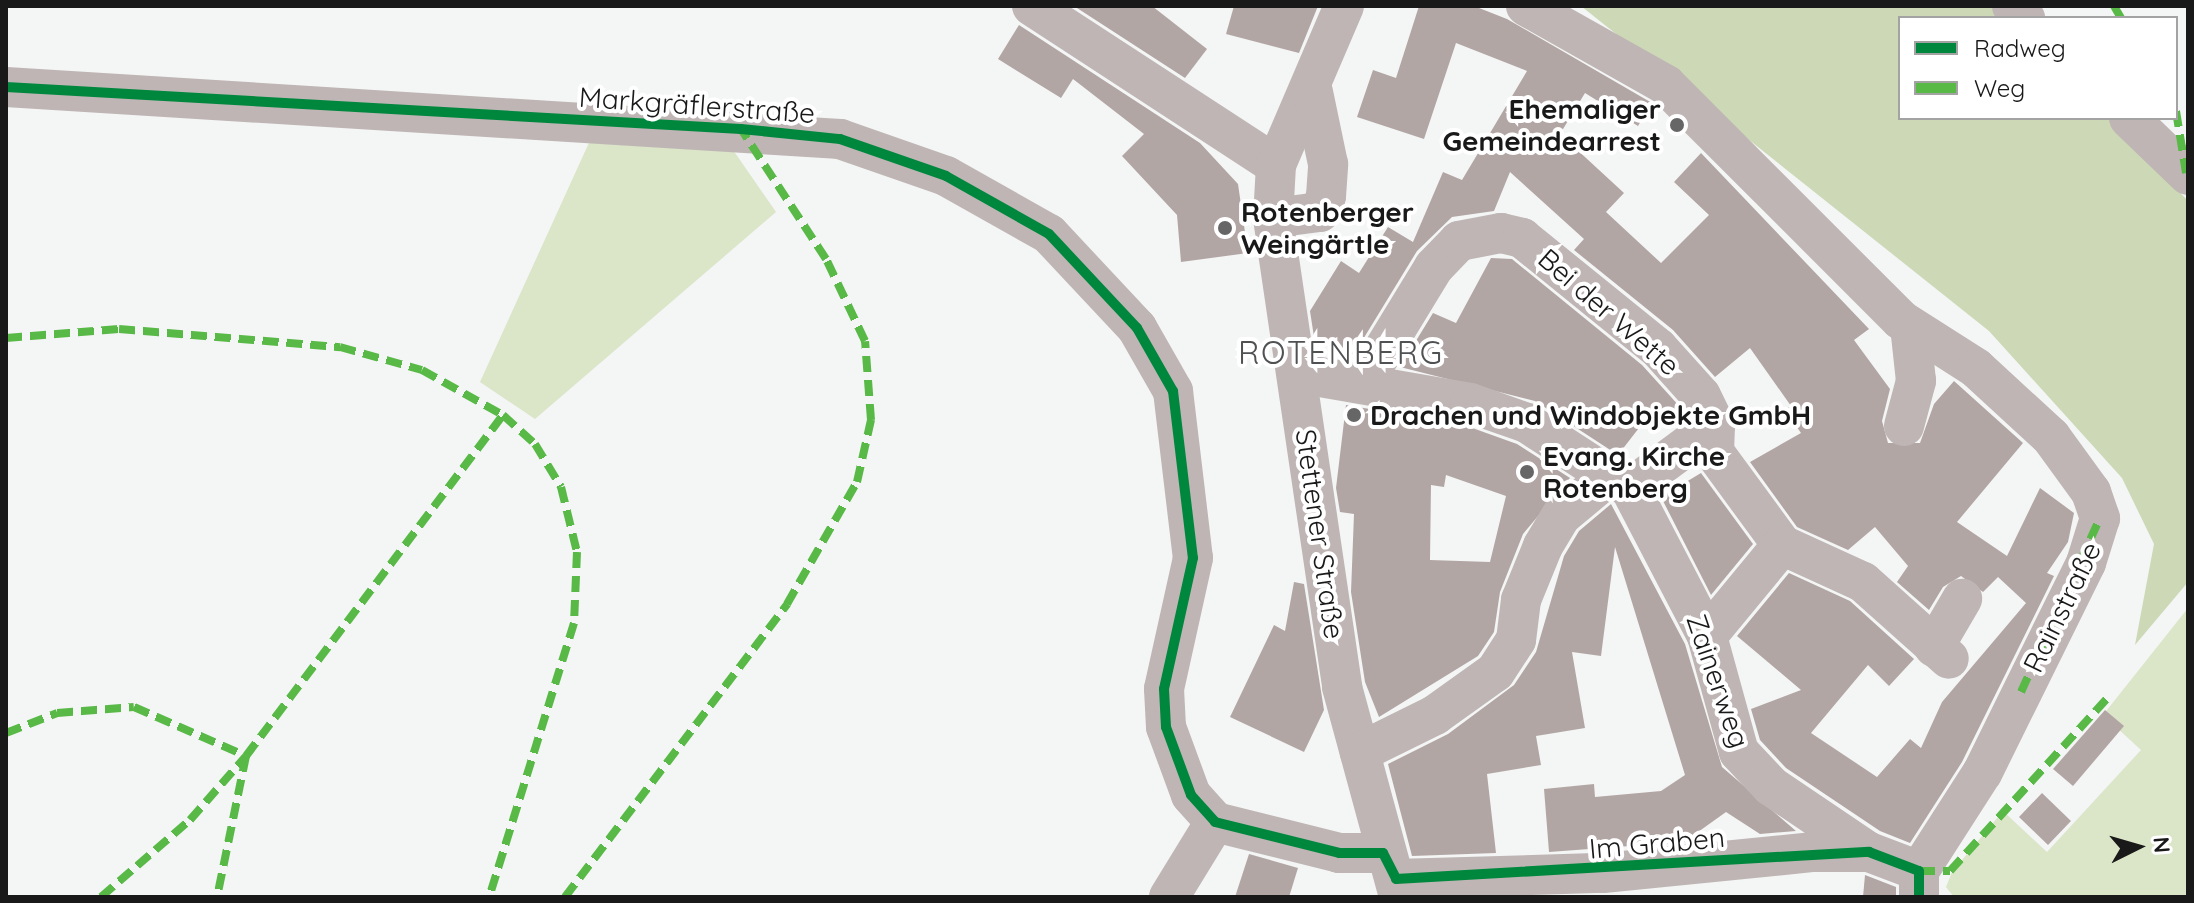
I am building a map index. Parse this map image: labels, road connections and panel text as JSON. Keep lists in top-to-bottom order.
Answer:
{
  "streets": {
    "street": [
      "Markgräflerstraße",
      "Bei der Wette",
      "Stettener Straße",
      "Rainstraße",
      "Zainerweg",
      "Im Graben"
    ]
  },
  "crossings": [
    ["Markgräflerstraße", "Im Graben"],
    ["Stettener Straße", "Im Graben"],
    ["Rainstraße", "Im Graben"],
    ["Zainerweg", "Im Graben"]
  ],
  "districts": ["ROTENBERG"],
  "places": [
    "Ehemaliger Gemeindearrest",
    "Rotenberger Weingärtle",
    "Drachen und Windobjekte GmbH",
    "Evang. Kirche Rotenberg"
  ],
  "legend": ["Radweg", "Weg"],
  "north": "right"
}
